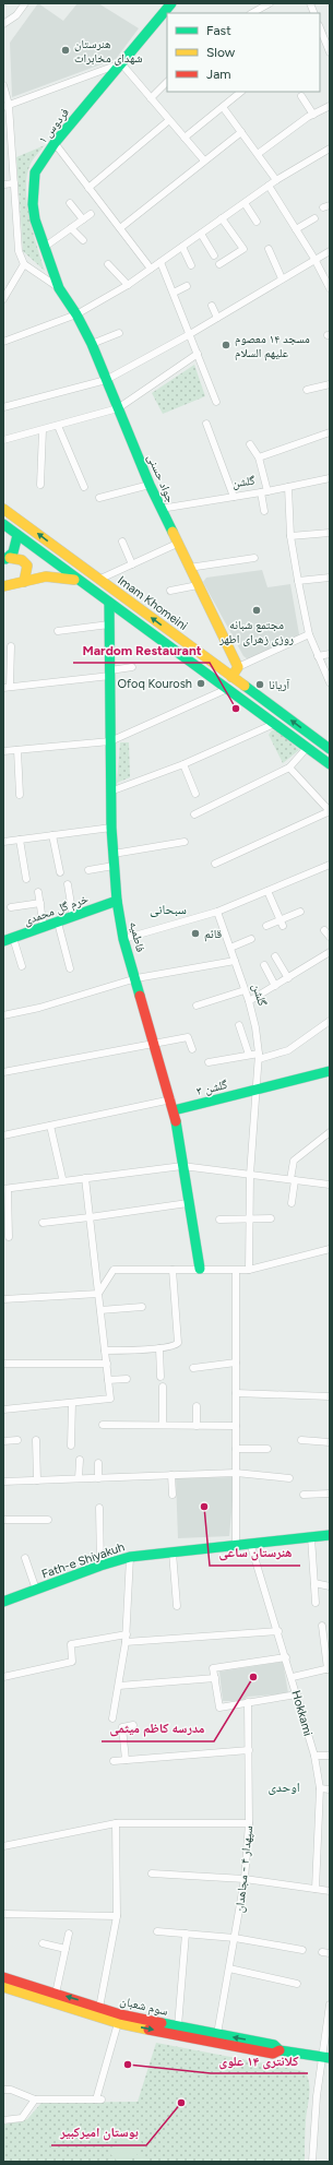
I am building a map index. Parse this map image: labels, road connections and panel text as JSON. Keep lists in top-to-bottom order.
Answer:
{
  "streets": {
    "street": [
      "فردوس ۱",
      "جواد حسنی",
      "گلشن",
      "Imam Khomeini",
      "خرم گل محمدی",
      "فاطمیه",
      "گلشن ۳",
      "Fath-e Shiyakuh",
      "Hokkami",
      "سپهدار ۴ - مجاهدان",
      "سوم شعبان"
    ]
  },
  "crossings": [
    ["فردوس ۱", "جواد حسنی"],
    ["جواد حسنی", "گلشن"],
    ["گلشن", "گلشن ۳"],
    ["خرم گل محمدی", "فاطمیه"],
    ["فاطمیه", "گلشن ۳"],
    ["Fath-e Shiyakuh", "Hokkami"],
    ["سپهدار ۴ - مجاهدان", "سوم شعبان"]
  ],
  "districts": ["سبحانی", "اوحدی"],
  "places": [
    "هنرستان شهدای مخابرات",
    "مسجد ۱۴ معصوم علیهم السلام",
    "مجتمع شبانه روزی زهرای اطهر",
    "Ofoq Kourosh",
    "آريانا",
    "Mardom Restaurant",
    "قائم",
    "هنرستان ساعی",
    "مدرسه كاظم ميثمى",
    "کلانتری ۱۴ علوی",
    "بوستان امیرکبیر"
  ],
  "legend": ["Fast", "Slow", "Jam"]
}
